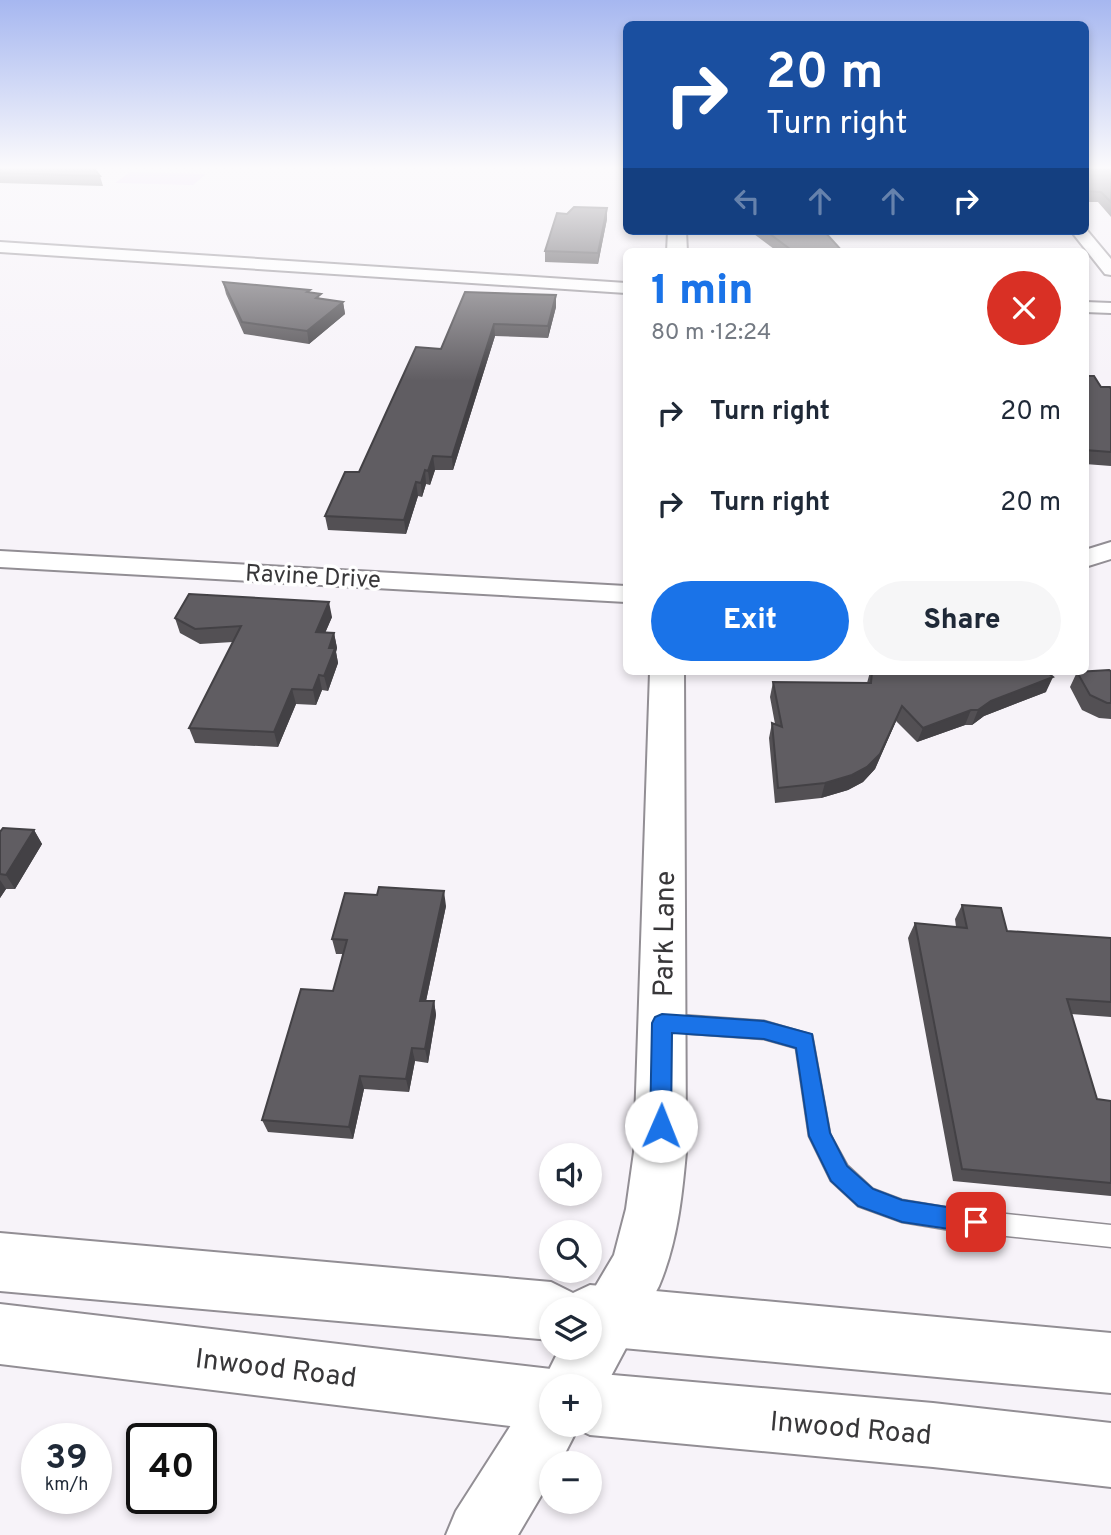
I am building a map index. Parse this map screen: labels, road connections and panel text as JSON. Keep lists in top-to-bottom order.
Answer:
{
  "streets": {
    "main road": ["Park Lane", "Inwood Road"],
    "street": ["Ravine Drive"]
  },
  "page": {
    "turn": ["20 m", "Turn right"],
    "heading": ["1 min", "80 m · 12:24"],
    "list": [
      {
        "name": "Turn right",
        "value": "20 m"
      },
      {
        "name": "Turn right",
        "value": "20 m"
      }
    ],
    "buttons": ["Exit", "Share"],
    "map_buttons": ["+", "−"],
    "speed": "39 km/h",
    "limit": "40"
  }
}
